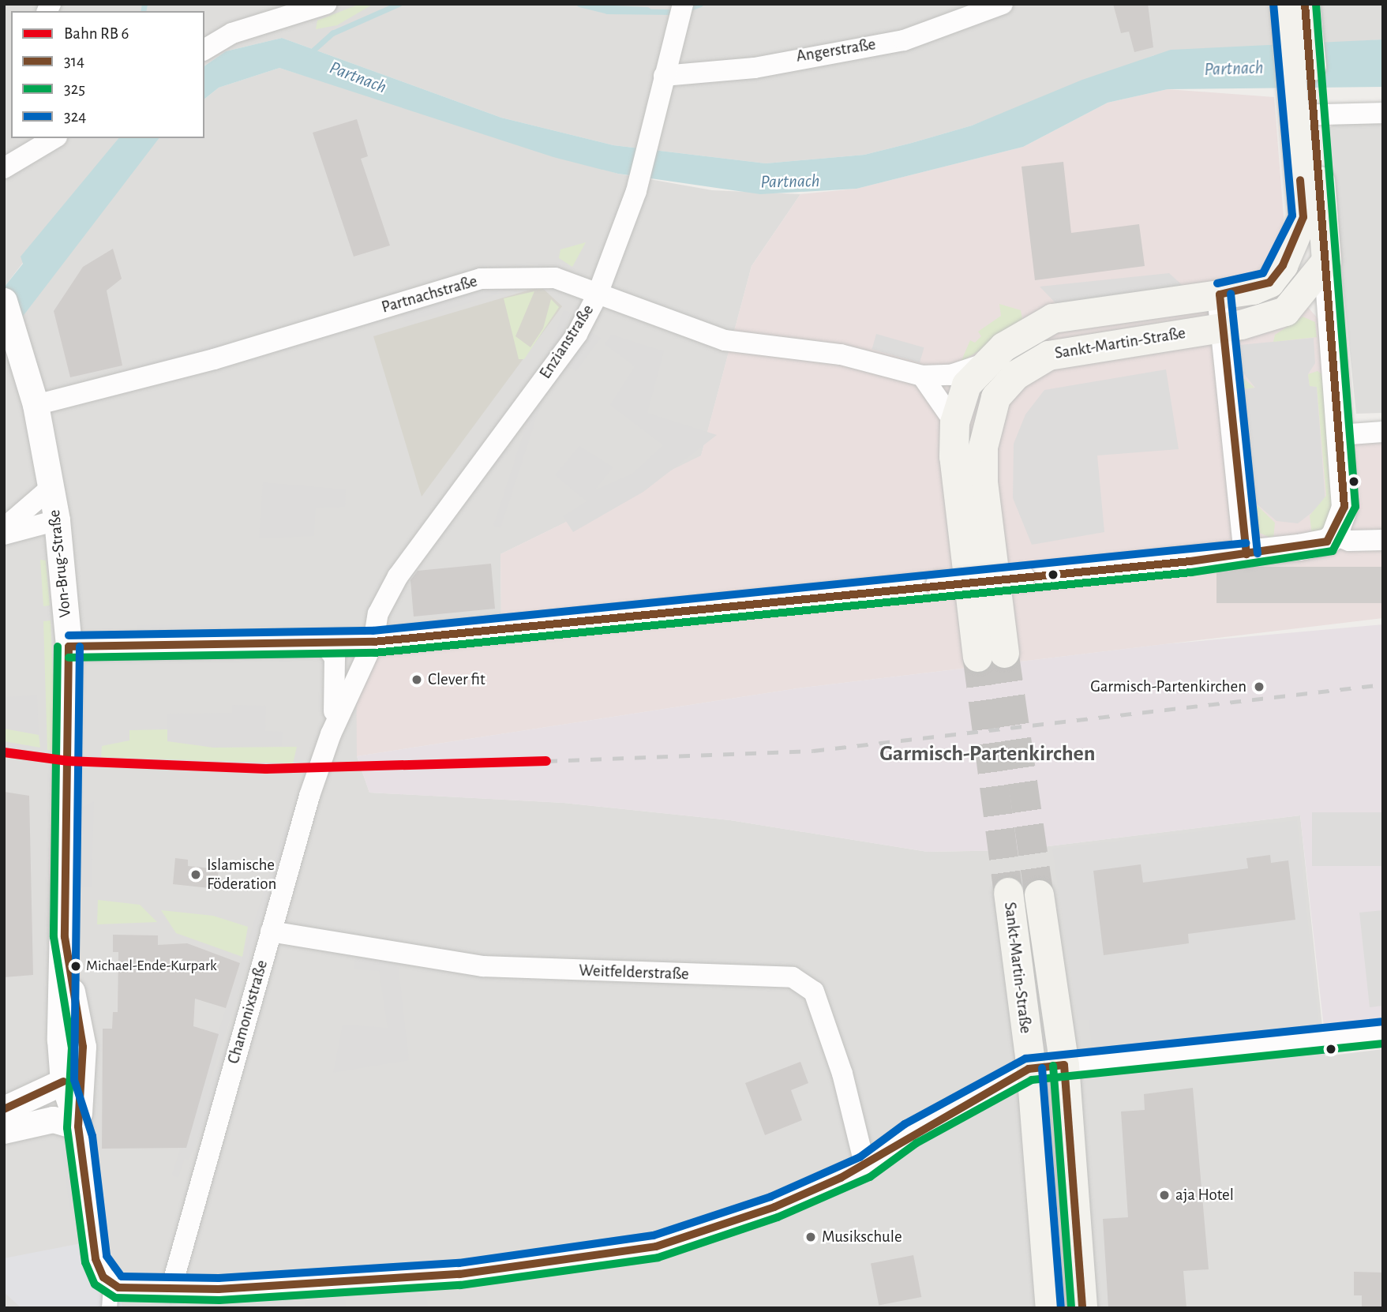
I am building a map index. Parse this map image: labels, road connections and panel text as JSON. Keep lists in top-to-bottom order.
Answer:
{
  "streets": {
    "main road": ["Sankt-Martin-Straße"],
    "street": [
      "Angerstraße",
      "Partnachstraße",
      "Enzianstraße",
      "Von-Brug-Straße",
      "Weitfelderstraße",
      "Chamonixstraße"
    ]
  },
  "crossings": [
    ["Angerstraße", "Enzianstraße"],
    ["Partnachstraße", "Enzianstraße"],
    ["Partnachstraße", "Sankt-Martin-Straße"],
    ["Partnachstraße", "Von-Brug-Straße"],
    ["Enzianstraße", "Chamonixstraße"],
    ["Weitfelderstraße", "Chamonixstraße"]
  ],
  "districts": ["Garmisch-Partenkirchen"],
  "water": ["Partnach"],
  "places": [
    "Clever fit",
    "Garmisch-Partenkirchen",
    "Islamische Föderation",
    "Michael-Ende-Kurpark",
    "aja Hotel",
    "Musikschule"
  ],
  "lines": ["transit line 314", "transit line 325", "transit line 324"],
  "legend": [
    "Bahn RB 6",
    "314",
    "325",
    "324"
  ]
}
